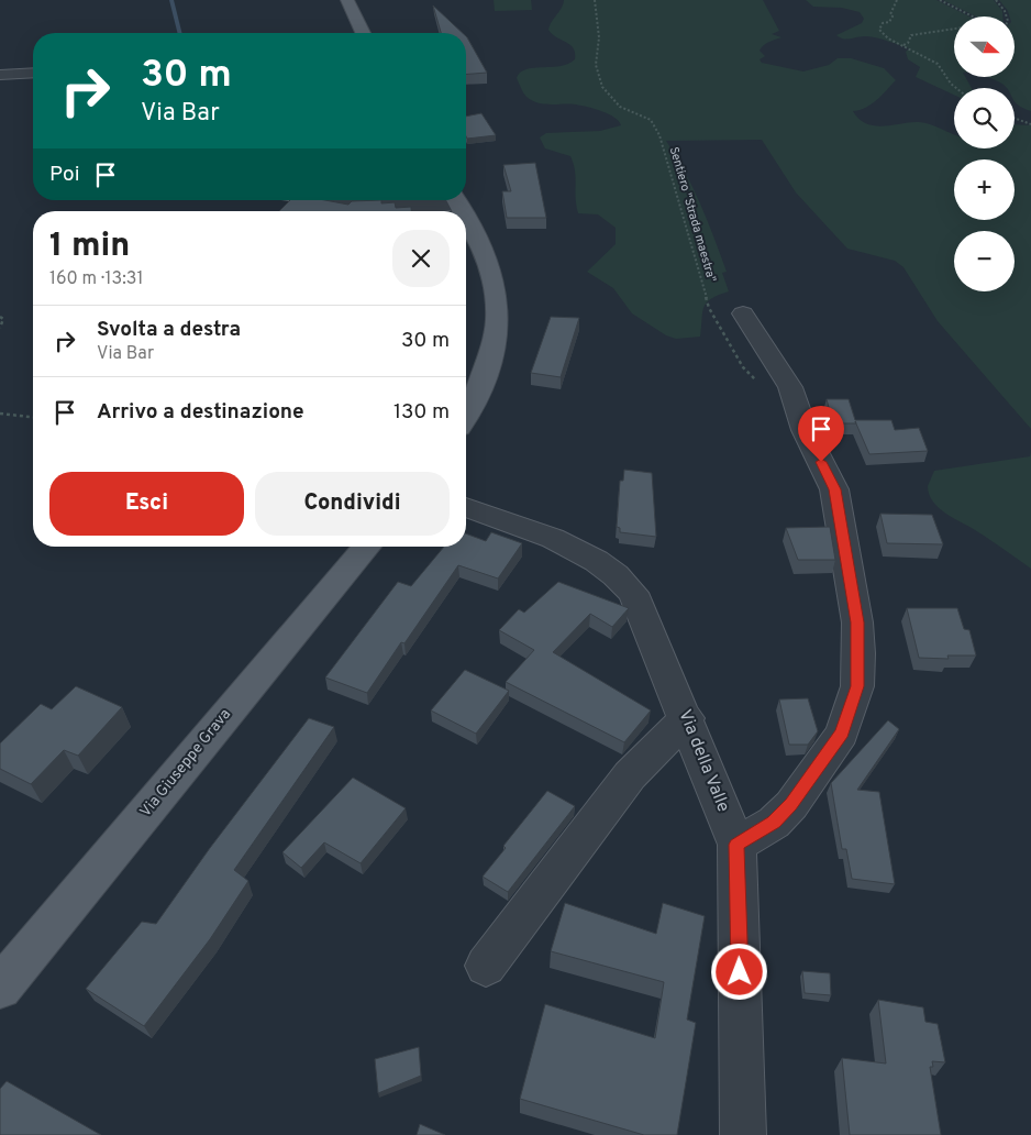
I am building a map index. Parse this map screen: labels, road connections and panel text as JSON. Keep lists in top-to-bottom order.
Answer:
{
  "streets": {
    "main road": ["Via Giuseppe Grava"],
    "street": ["Via della Valle"],
    "path": ["Sentiero \"Strada maestra\""]
  },
  "north": "right",
  "page": {
    "map_buttons": ["+", "−"],
    "turn": ["30 m", "Via Bar"],
    "then": "Poi",
    "heading": ["1 min", "160 m · 13:31"],
    "list": [
      {
        "name": "Svolta a destra",
        "note": "Via Bar",
        "value": "30 m"
      },
      {
        "name": "Arrivo a destinazione",
        "value": "130 m"
      }
    ],
    "buttons": ["Esci", "Condividi"]
  }
}
